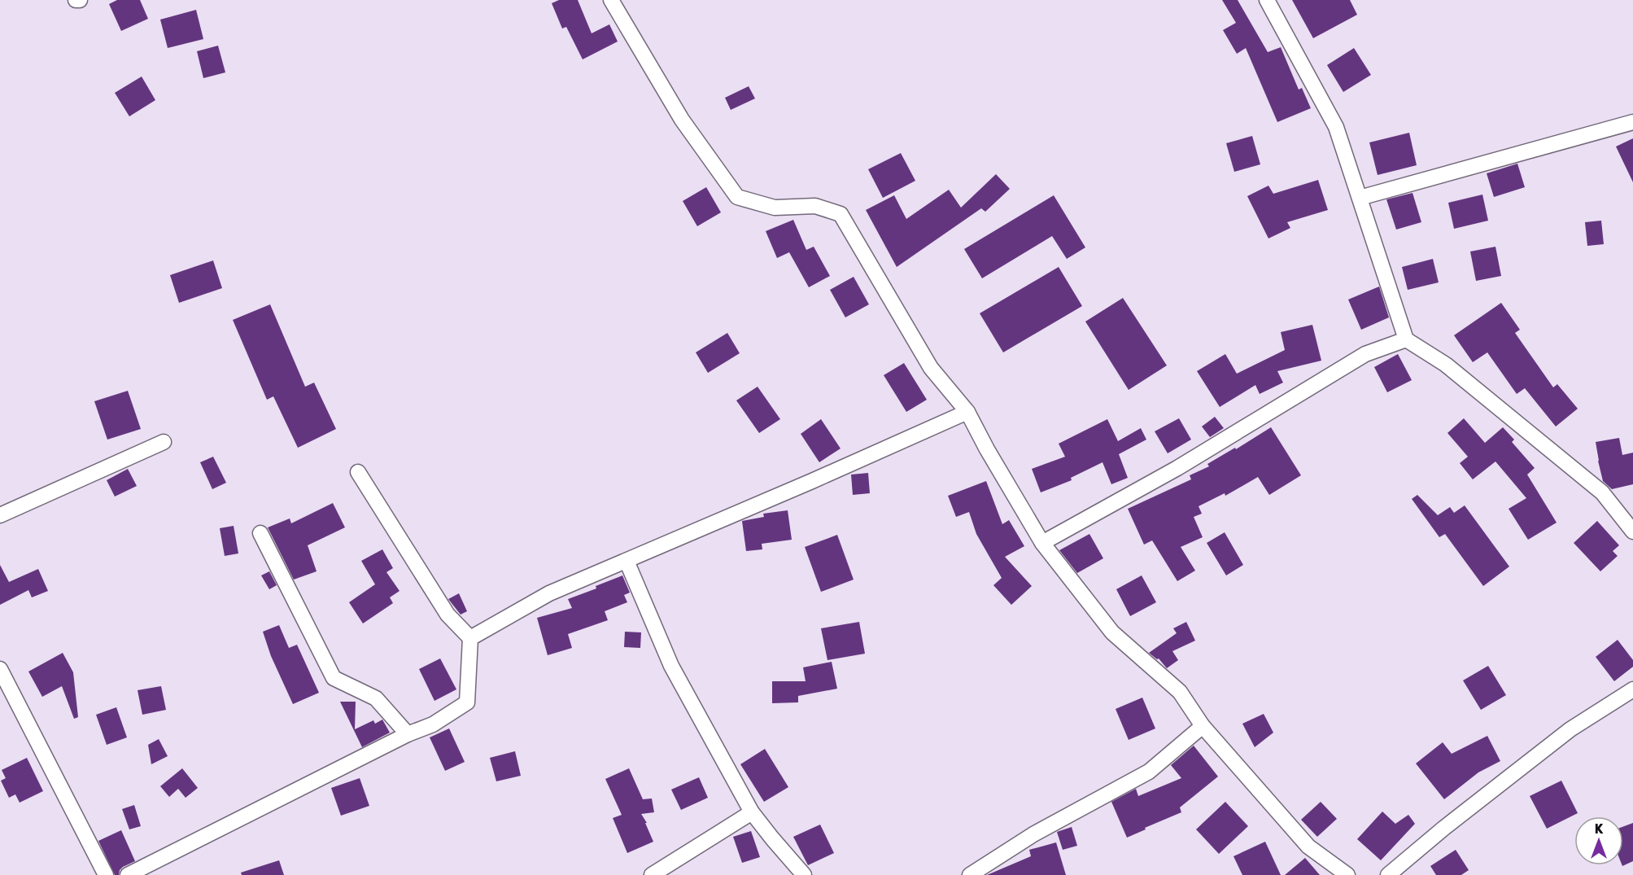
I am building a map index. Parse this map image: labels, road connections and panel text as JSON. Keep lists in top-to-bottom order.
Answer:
{
  "north": "top"
}
